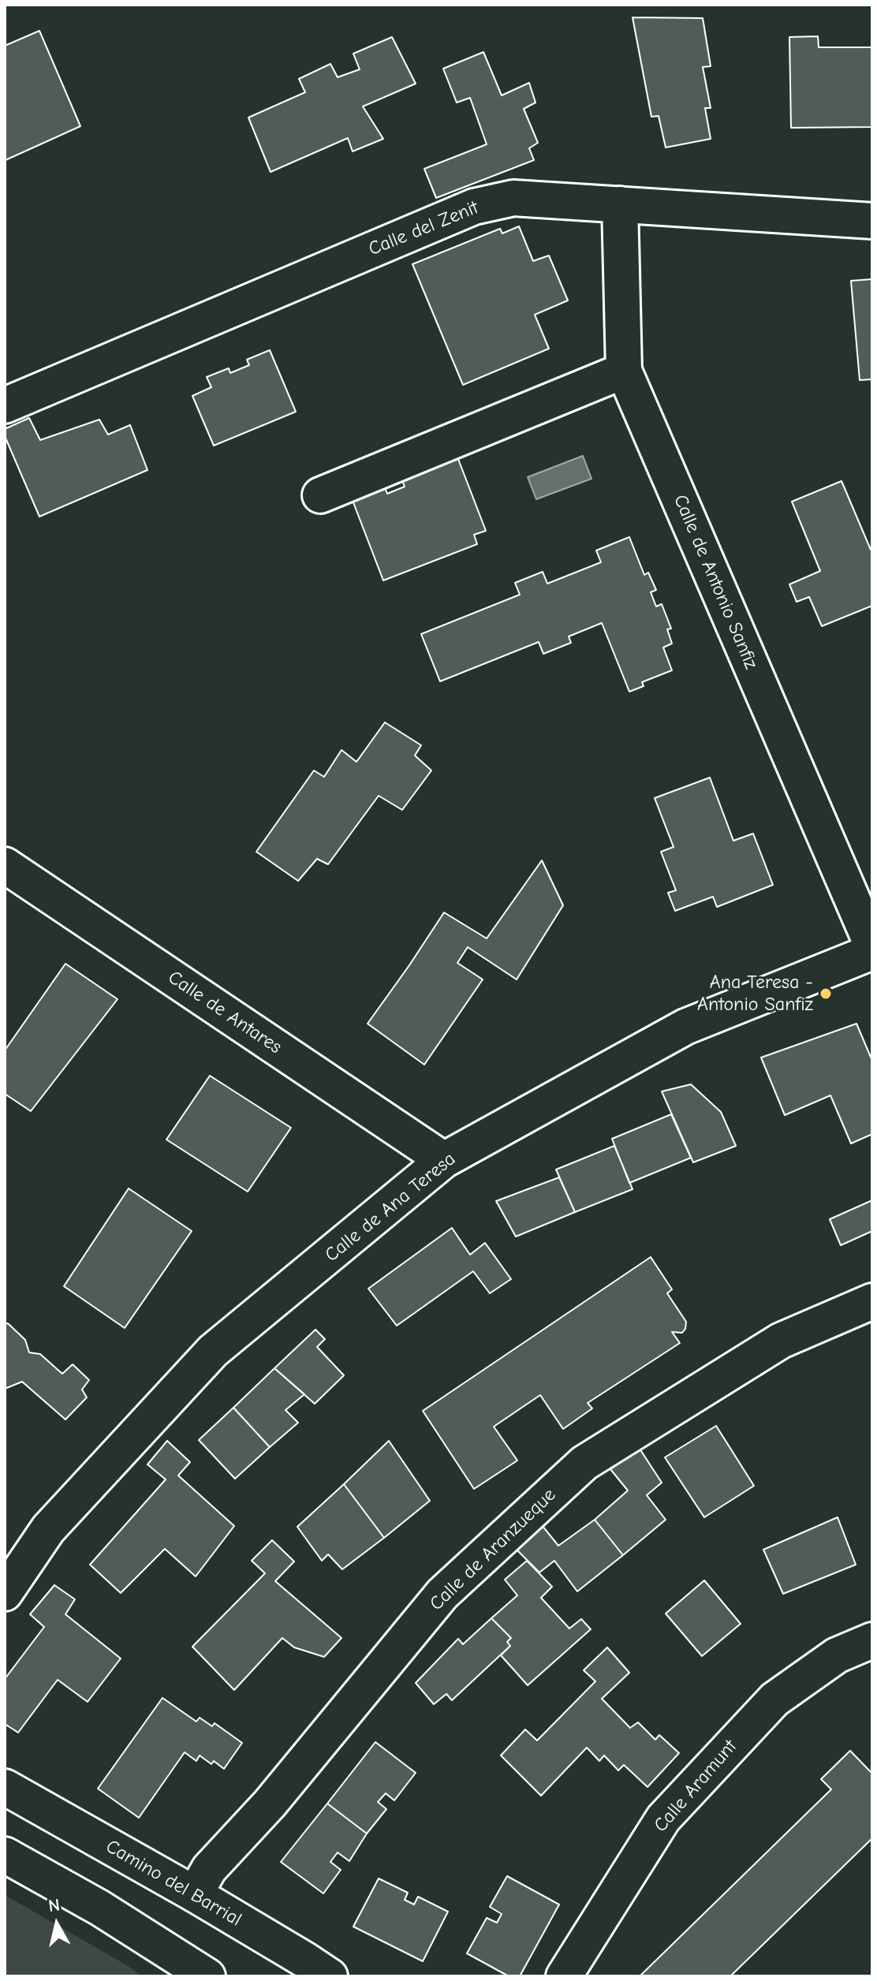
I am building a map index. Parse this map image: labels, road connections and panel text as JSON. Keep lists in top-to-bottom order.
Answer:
{
  "streets": {
    "street": [
      "Calle del Zenit",
      "Calle de Antonio Sanfiz",
      "Calle de Antares",
      "Calle de Ana Teresa",
      "Calle de Aranzueque",
      "Calle Aramunt",
      "Camino del Barrial"
    ]
  },
  "crossings": [
    ["Calle del Zenit", "Calle de Antonio Sanfiz"],
    ["Calle de Antares", "Calle de Ana Teresa"],
    ["Calle de Aranzueque", "Camino del Barrial"]
  ],
  "places": ["Ana Teresa - Antonio Sanfiz"],
  "north": "top"
}
